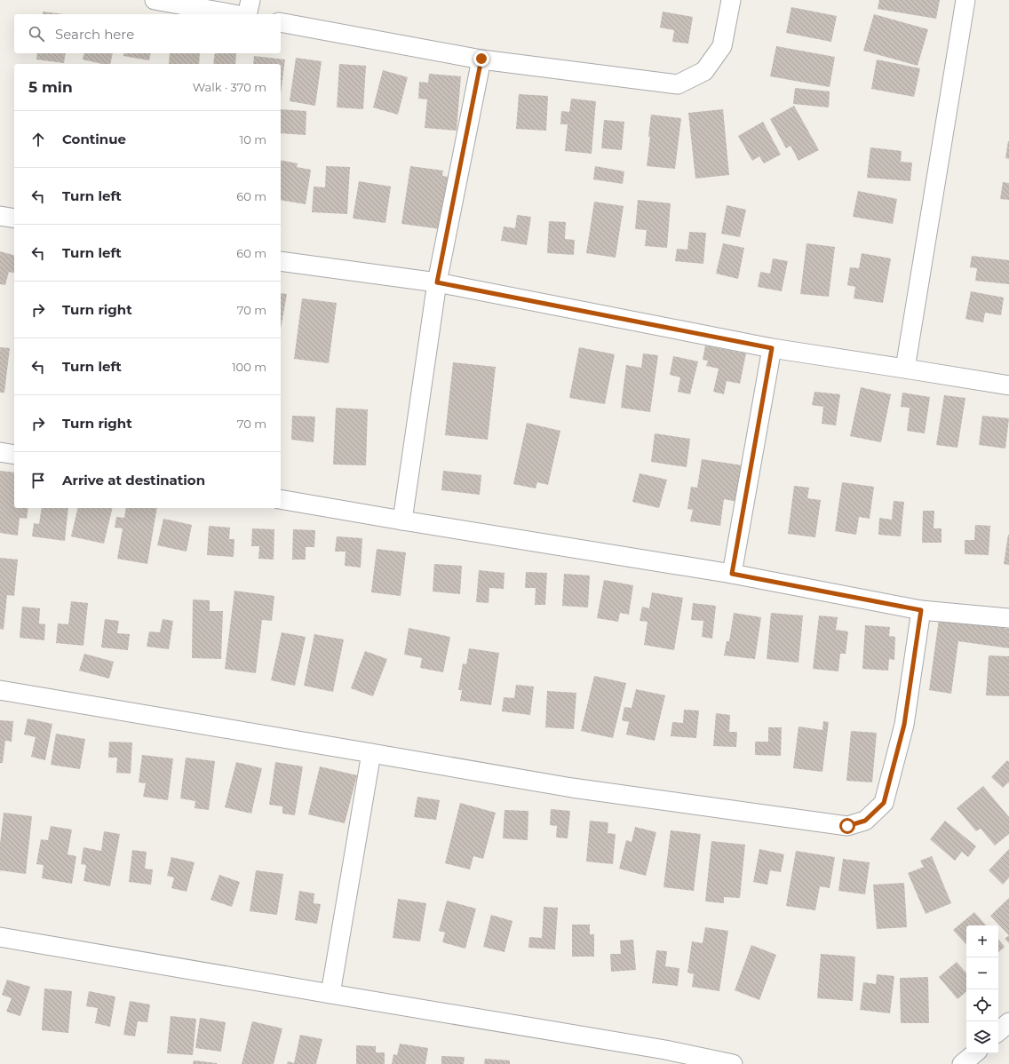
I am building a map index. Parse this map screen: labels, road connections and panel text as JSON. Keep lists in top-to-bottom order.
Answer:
{
  "page": {
    "search": "Search here",
    "heading": ["5 min", "Walk · 370 m"],
    "list": [
      ["Continue", "10 m"],
      ["Turn left", "60 m"],
      ["Turn left", "60 m"],
      ["Turn right", "70 m"],
      ["Turn left", "100 m"],
      ["Turn right", "70 m"],
      "Arrive at destination"
    ],
    "map_buttons": ["+", "−"]
  }
}
